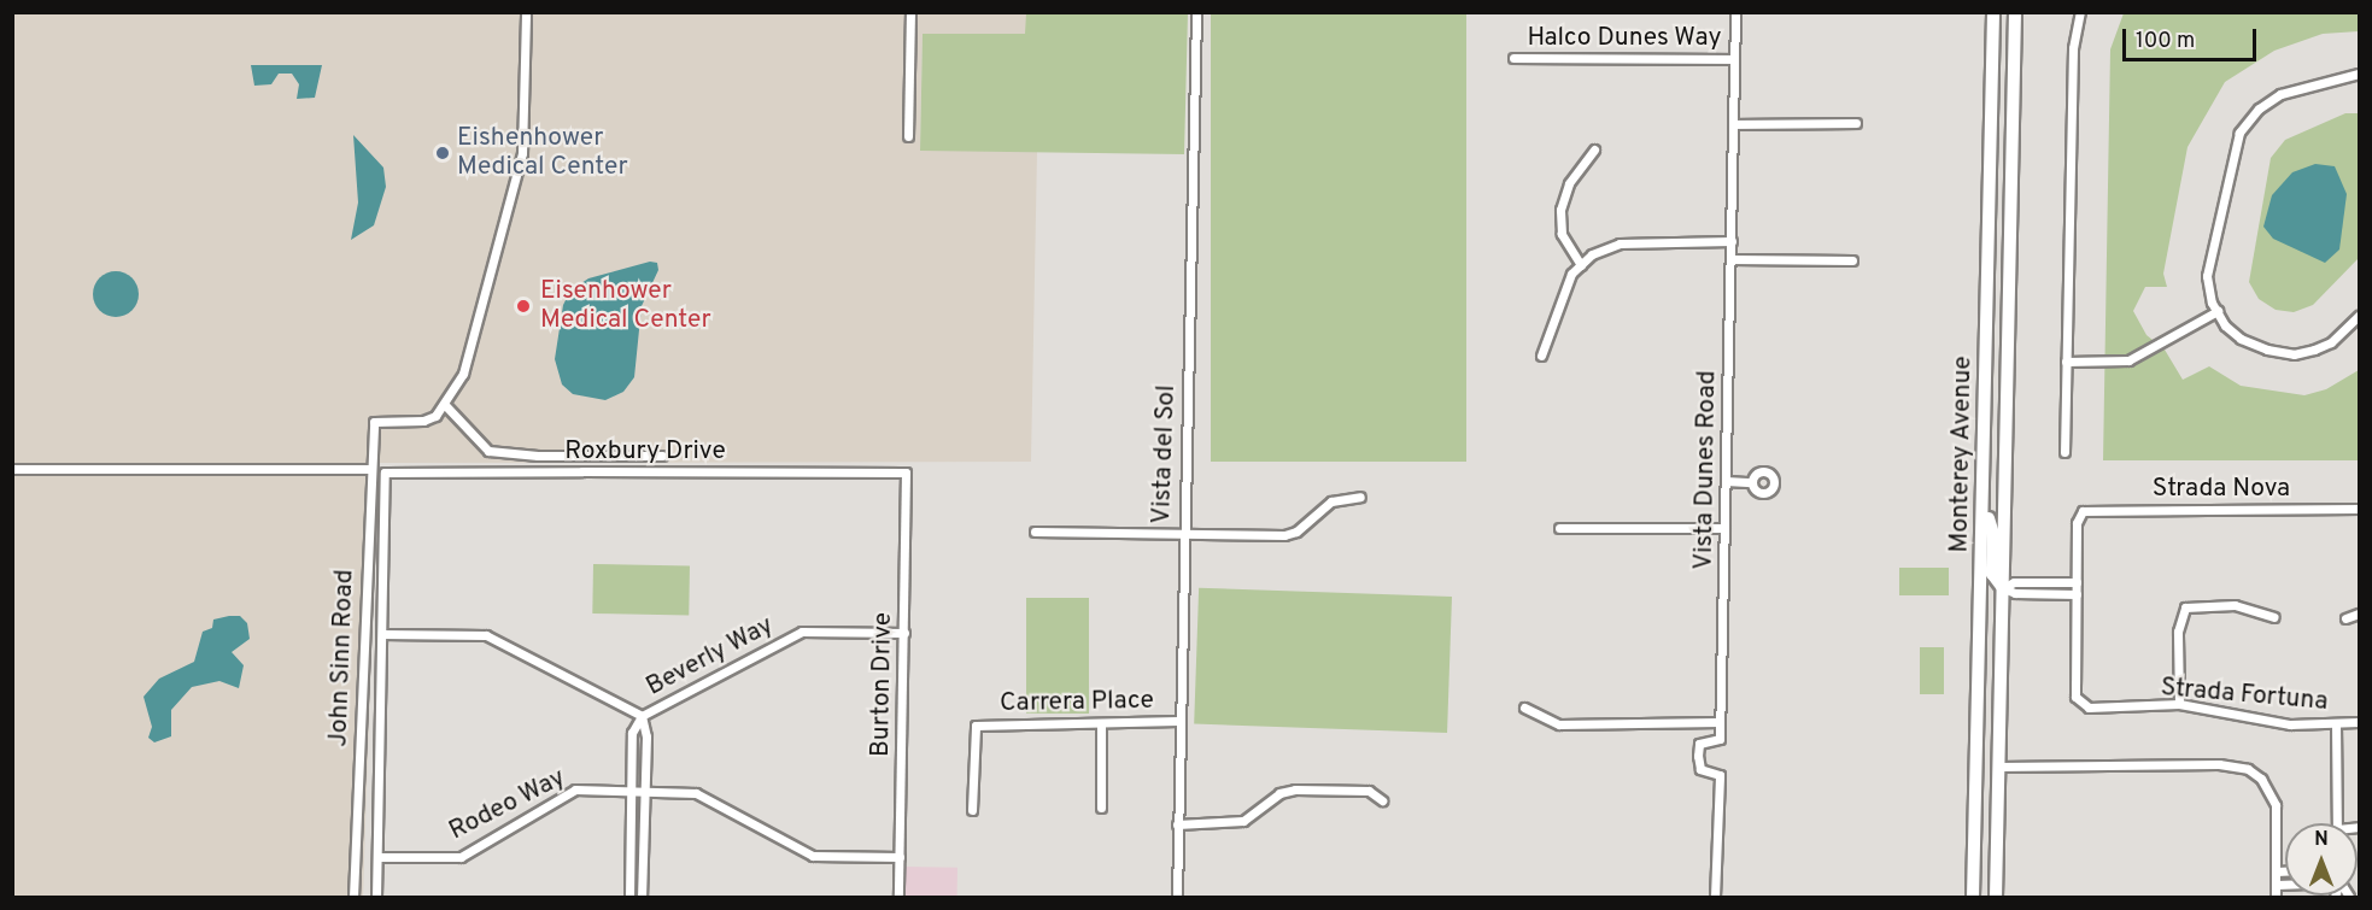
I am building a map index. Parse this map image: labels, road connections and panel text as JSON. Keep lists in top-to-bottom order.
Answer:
{
  "streets": {
    "main road": ["Monterey Avenue"],
    "street": [
      "Halco Dunes Way",
      "Roxbury Drive",
      "Vista del Sol",
      "Vista Dunes Road",
      "Strada Nova",
      "Beverly Way",
      "John Sinn Road",
      "Burton Drive",
      "Strada Fortuna",
      "Carrera Place",
      "Rodeo Way"
    ]
  },
  "crossings": [
    ["Halco Dunes Way", "Vista Dunes Road"],
    ["Roxbury Drive", "Beverly Way"],
    ["Roxbury Drive", "Burton Drive"],
    ["Vista del Sol", "Carrera Place"],
    ["Beverly Way", "Burton Drive"],
    ["Burton Drive", "Rodeo Way"]
  ],
  "places": ["Eishenhower Medical Center", "Eisenhower Medical Center"],
  "scale_bar": "100 m",
  "north": "top"
}
